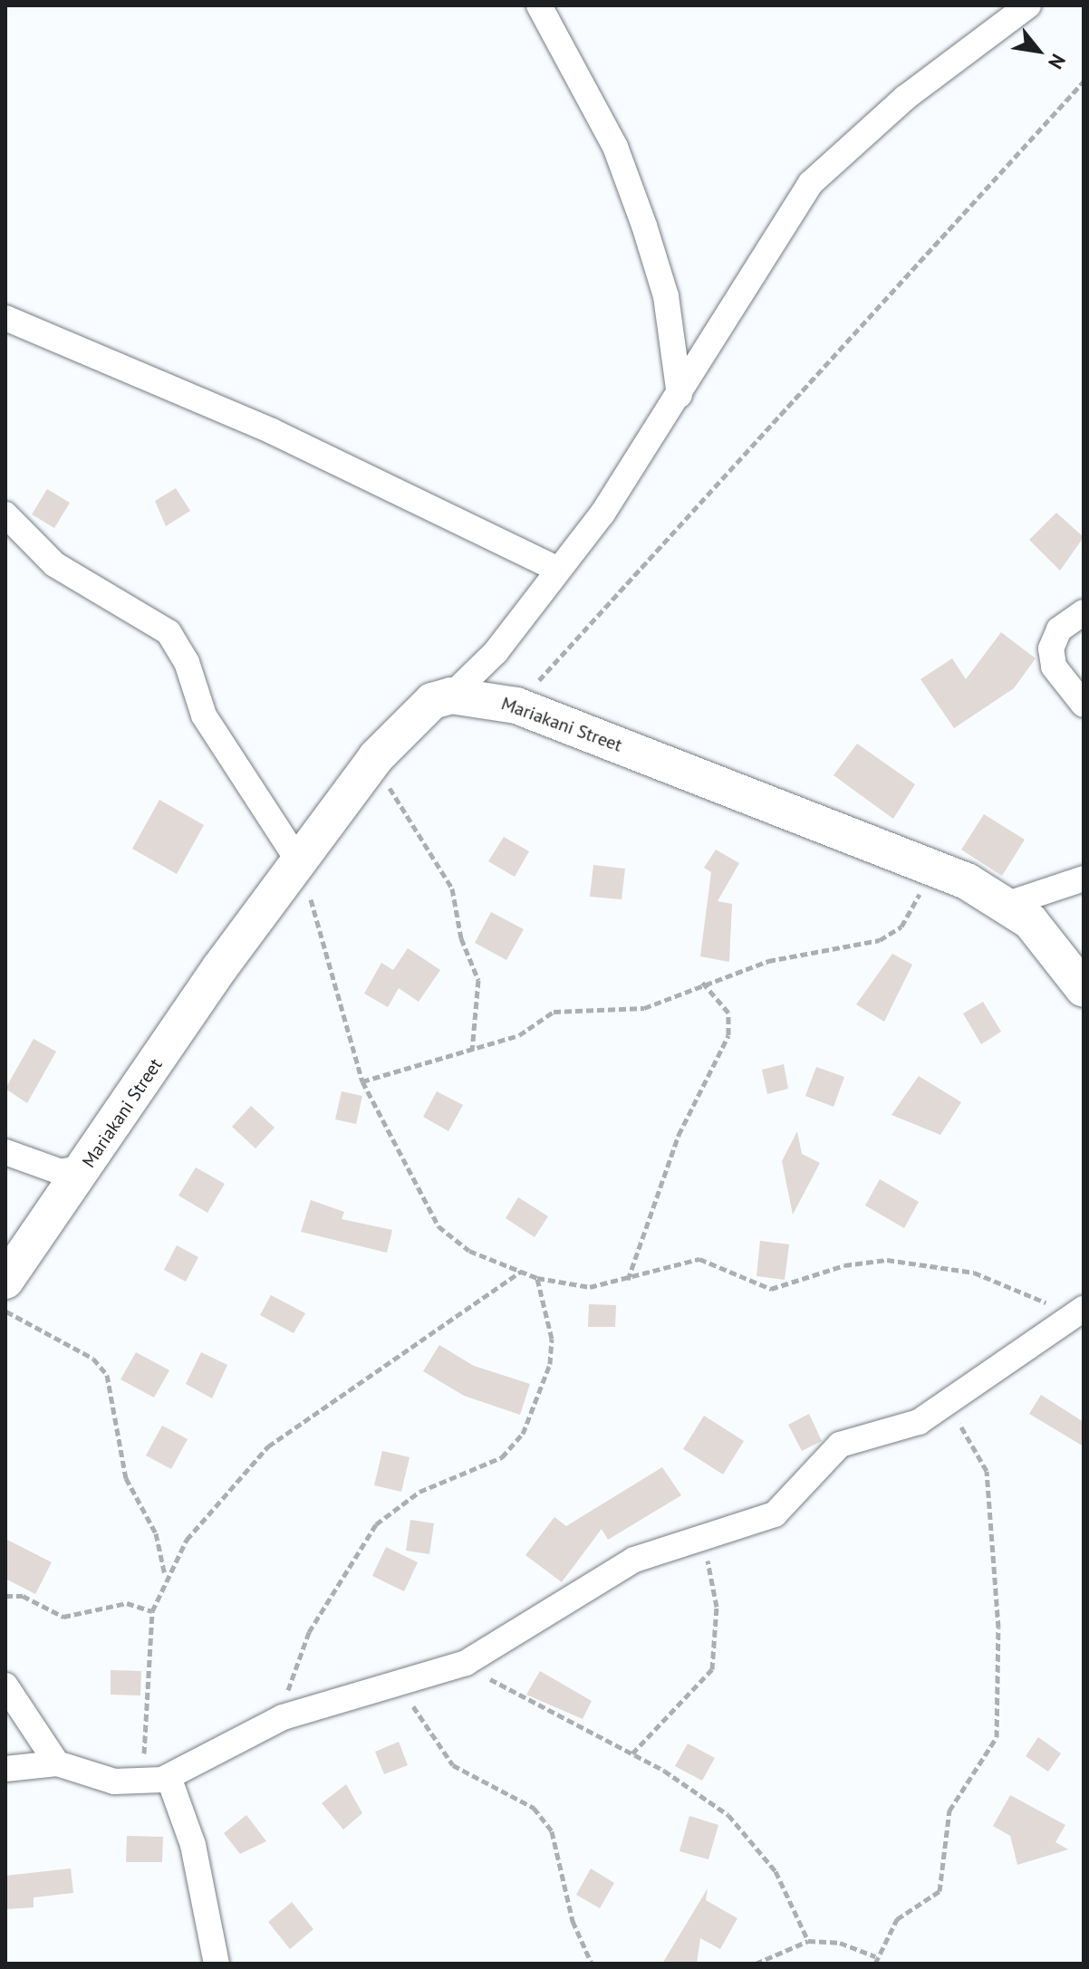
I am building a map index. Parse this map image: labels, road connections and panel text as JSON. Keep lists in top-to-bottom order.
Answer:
{
  "streets": {
    "street": ["Mariakani Street"]
  },
  "north": "bottom right"
}
